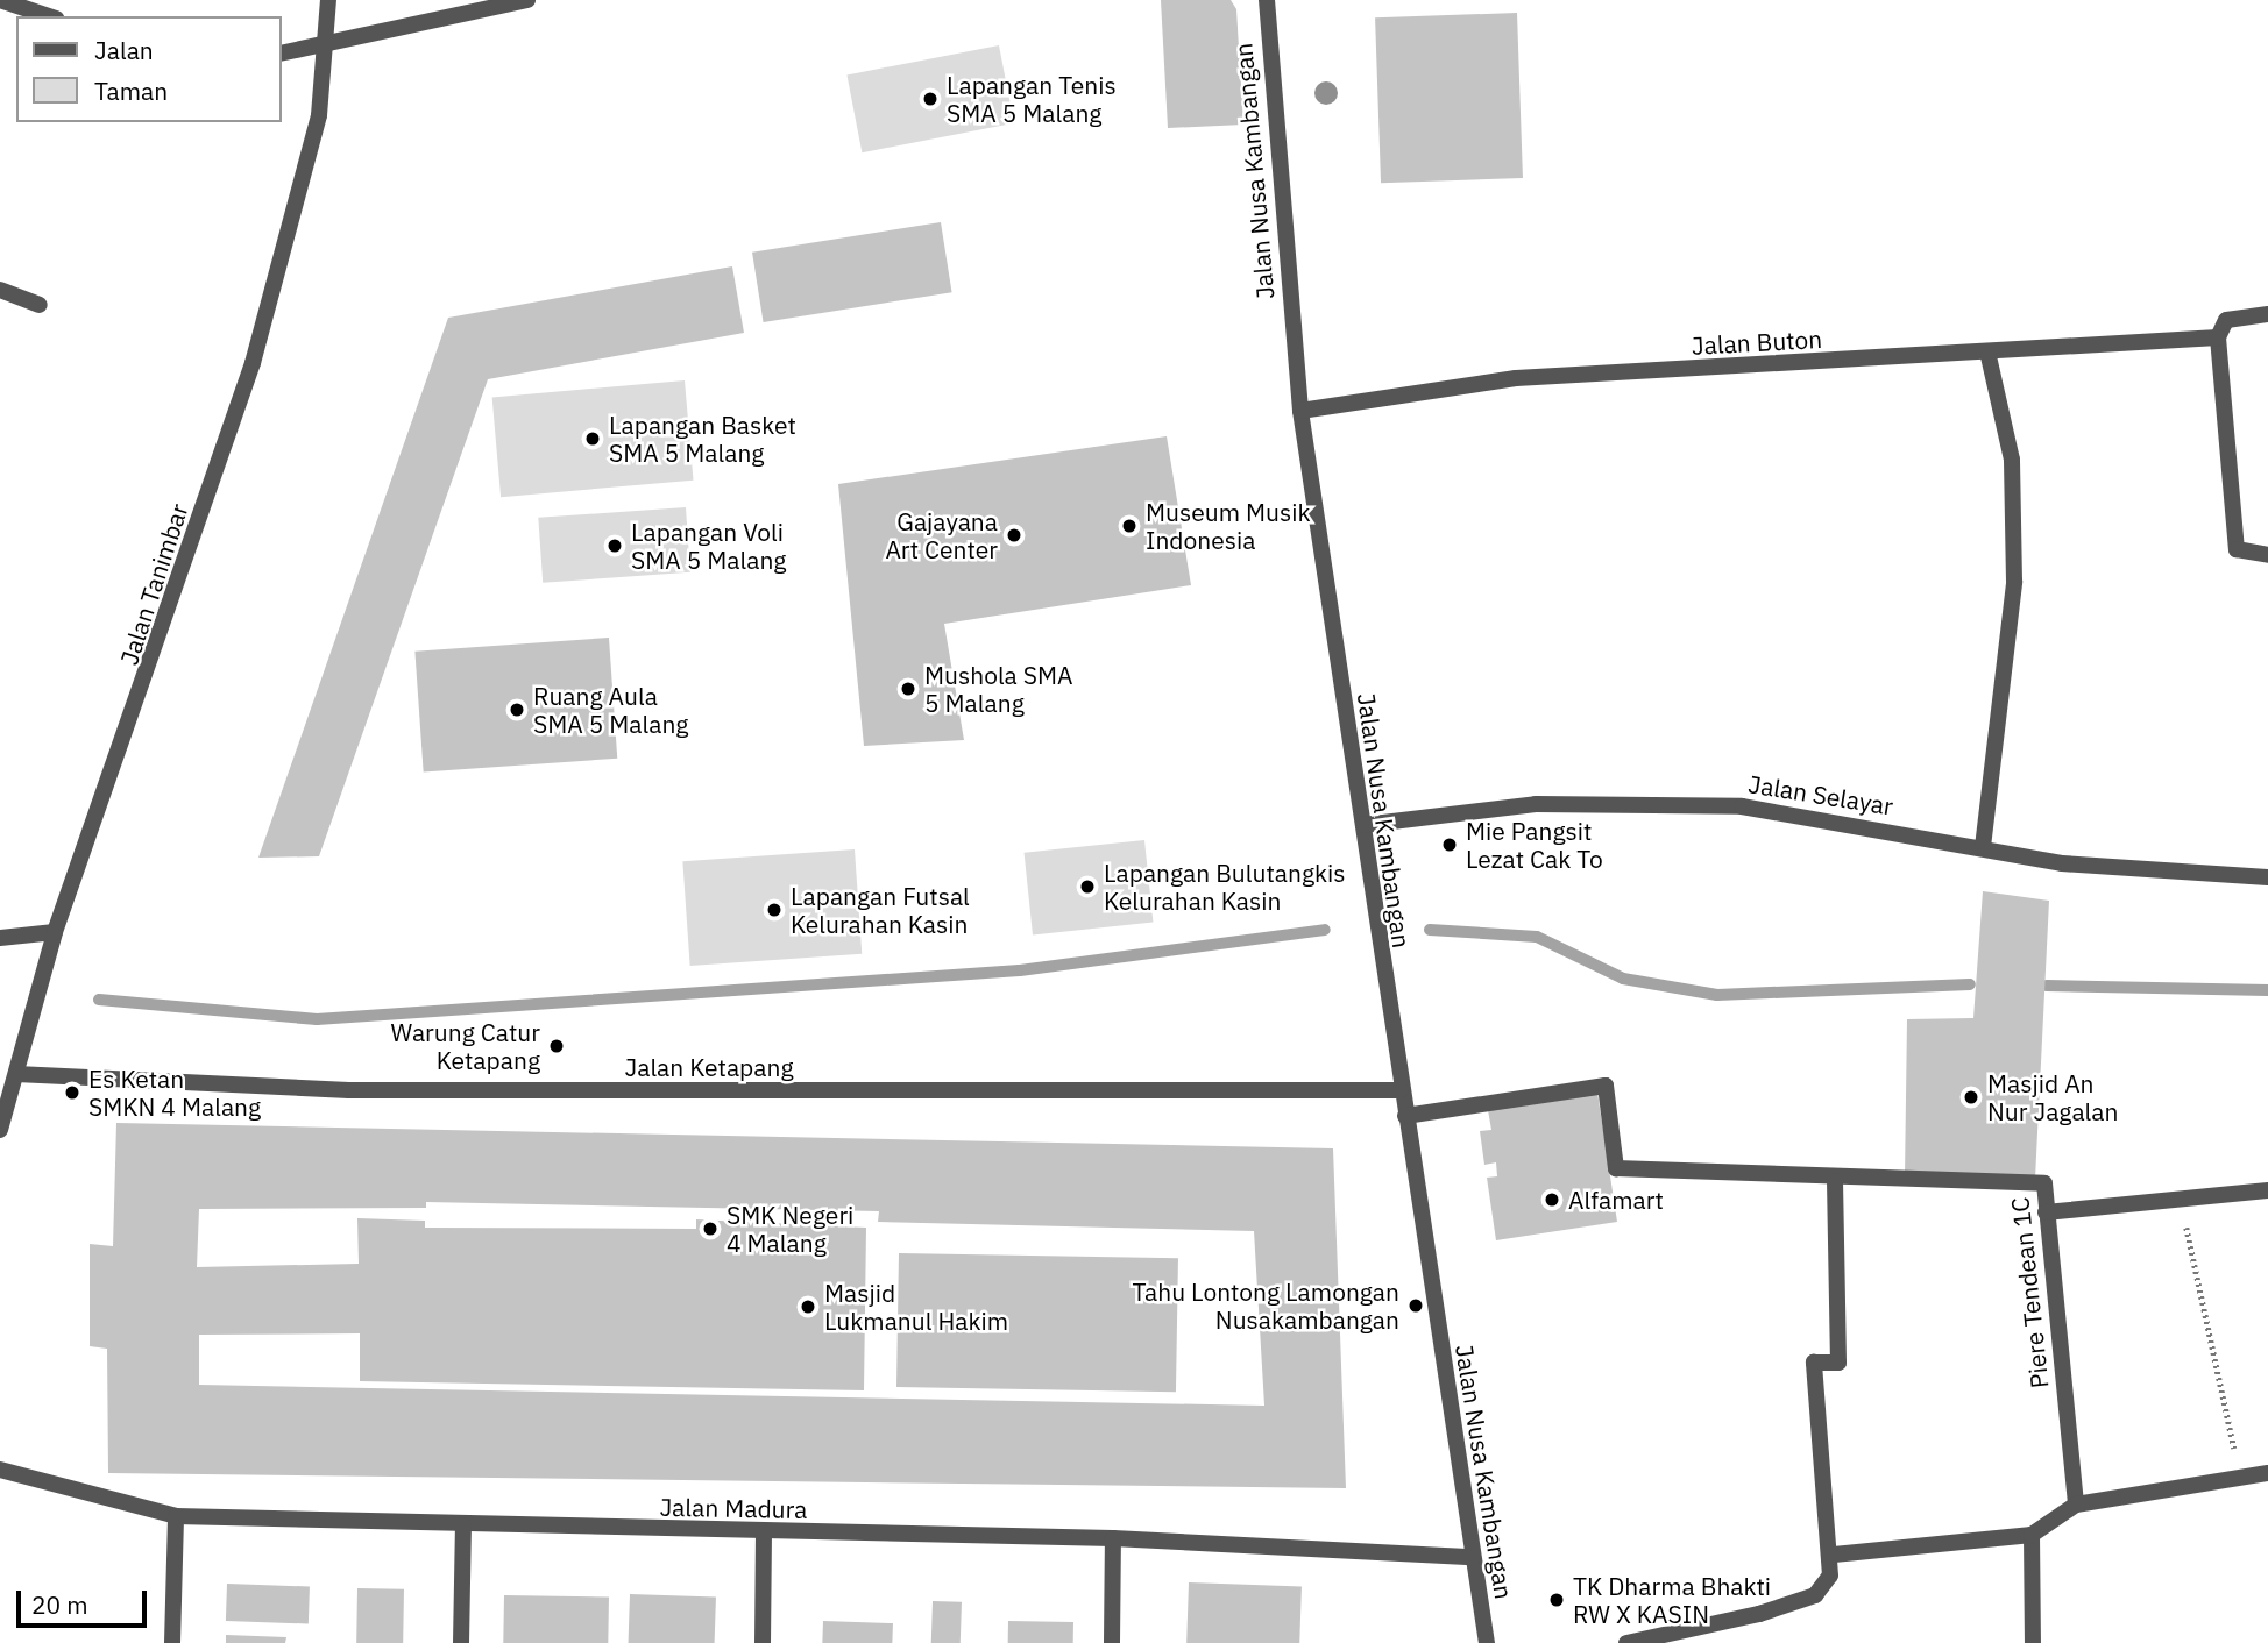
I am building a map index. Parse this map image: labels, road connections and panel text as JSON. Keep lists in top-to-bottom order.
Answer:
{
  "streets": {
    "street": [
      "Jalan Nusa Kambangan",
      "Jalan Buton",
      "Jalan Tanimbar",
      "Jalan Selayar",
      "Jalan Ketapang",
      "Piere Tendean 1C",
      "Jalan Madura"
    ]
  },
  "crossings": [
    ["Jalan Nusa Kambangan", "Jalan Buton"],
    ["Jalan Nusa Kambangan", "Jalan Selayar"],
    ["Jalan Nusa Kambangan", "Jalan Ketapang"],
    ["Jalan Nusa Kambangan", "Piere Tendean 1C"],
    ["Jalan Nusa Kambangan", "Jalan Madura"],
    ["Jalan Tanimbar", "Jalan Ketapang"]
  ],
  "places": [
    "Lapangan Tenis SMA 5 Malang",
    "Lapangan Basket SMA 5 Malang",
    "Museum Musik Indonesia",
    "Gajayana Art Center",
    "Lapangan Voli SMA 5 Malang",
    "Mushola SMA 5 Malang",
    "Ruang Aula SMA 5 Malang",
    "Mie Pangsit Lezat Cak To",
    "Lapangan Bulutangkis Kelurahan Kasin",
    "Lapangan Futsal Kelurahan Kasin",
    "Warung Catur Ketapang",
    "Es Ketan SMKN 4 Malang",
    "Masjid An Nur Jagalan",
    "Alfamart",
    "SMK Negeri 4 Malang",
    "Tahu Lontong Lamongan Nusakambangan",
    "Masjid Lukmanul Hakim",
    "TK Dharma Bhakti RW X KASIN"
  ],
  "legend": ["Jalan", "Taman"],
  "scale_bar": "20 m"
}
